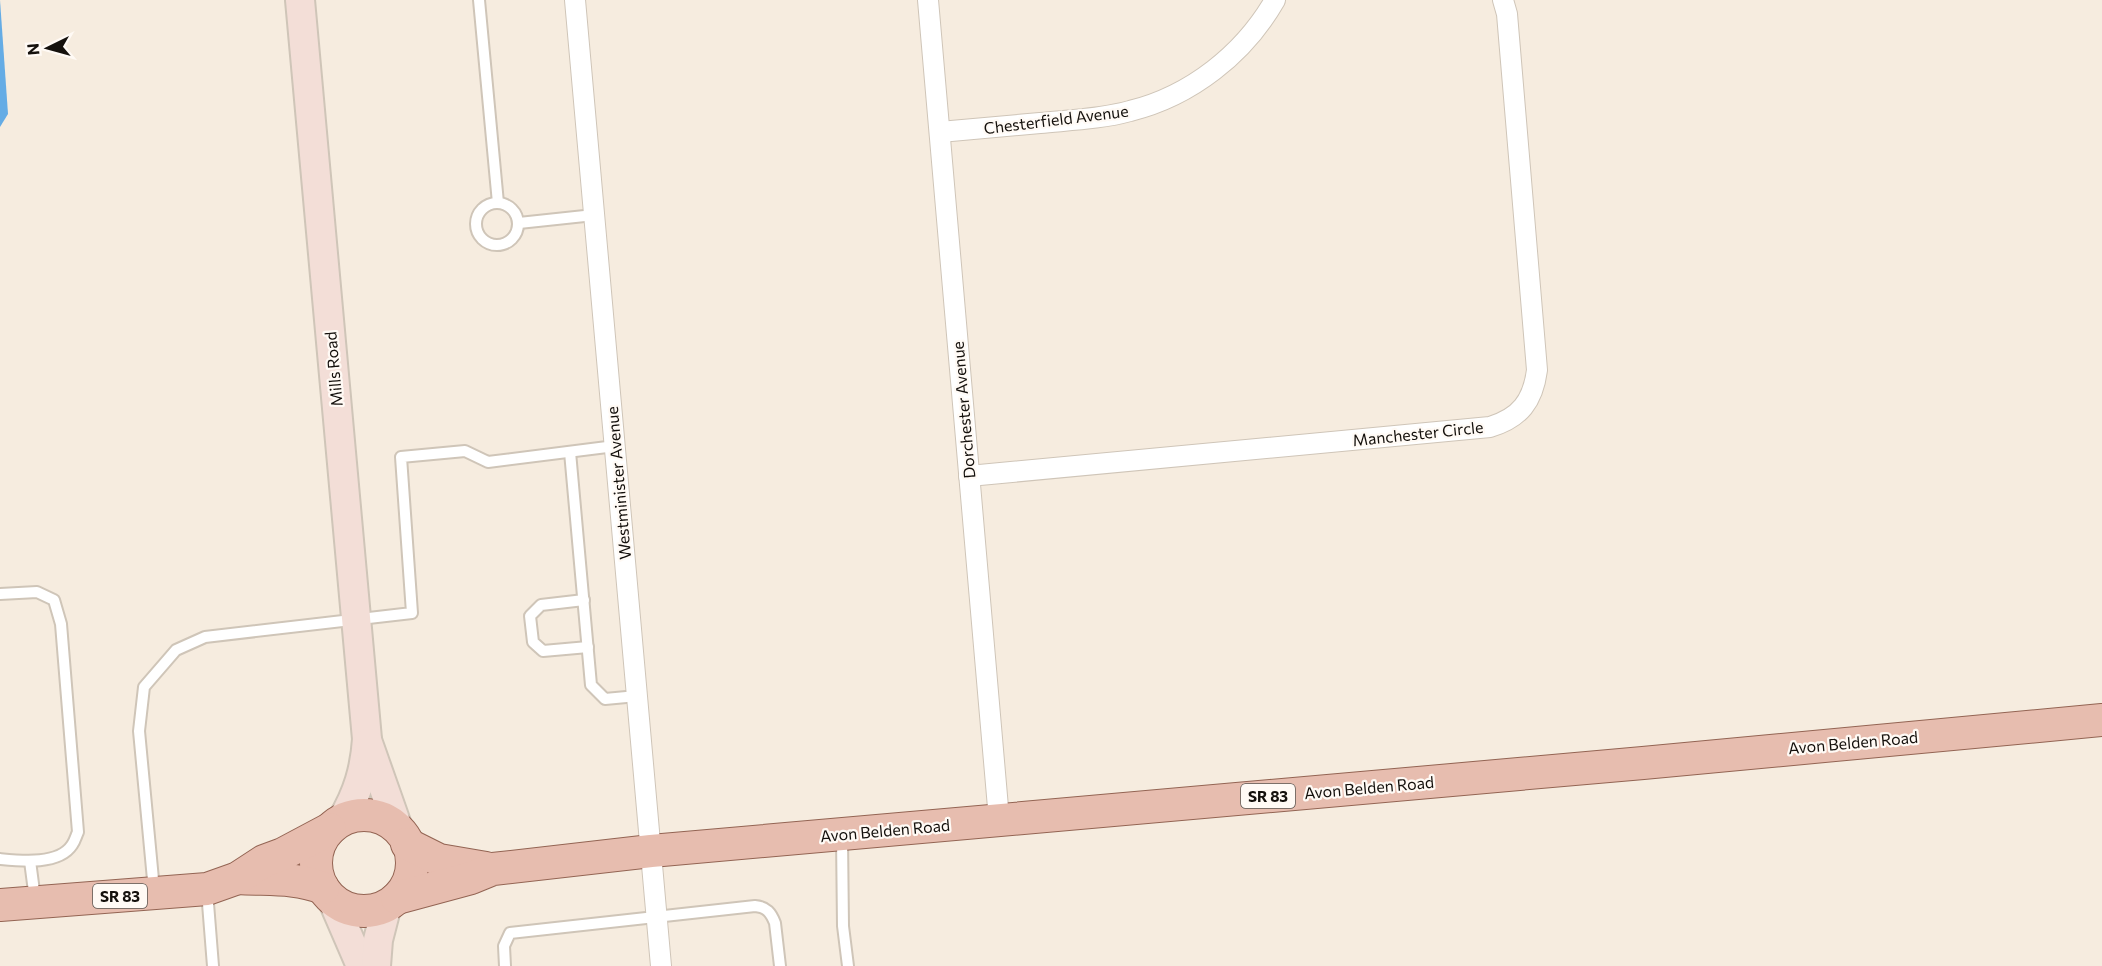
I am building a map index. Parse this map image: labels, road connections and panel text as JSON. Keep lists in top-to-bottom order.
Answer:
{
  "streets": {
    "main road": ["Avon Belden Road", "SR 83"],
    "street": [
      "Chesterfield Avenue",
      "Mills Road",
      "Dorchester Avenue",
      "Manchester Circle",
      "Westminister Avenue"
    ]
  },
  "crossings": [
    ["Chesterfield Avenue", "Dorchester Avenue"],
    ["Mills Road", "Avon Belden Road"],
    ["Mills Road", "SR 83"],
    ["Dorchester Avenue", "Manchester Circle"],
    ["Dorchester Avenue", "Avon Belden Road"],
    ["Westminister Avenue", "Avon Belden Road"],
    ["Avon Belden Road", "SR 83"]
  ],
  "north": "left"
}
